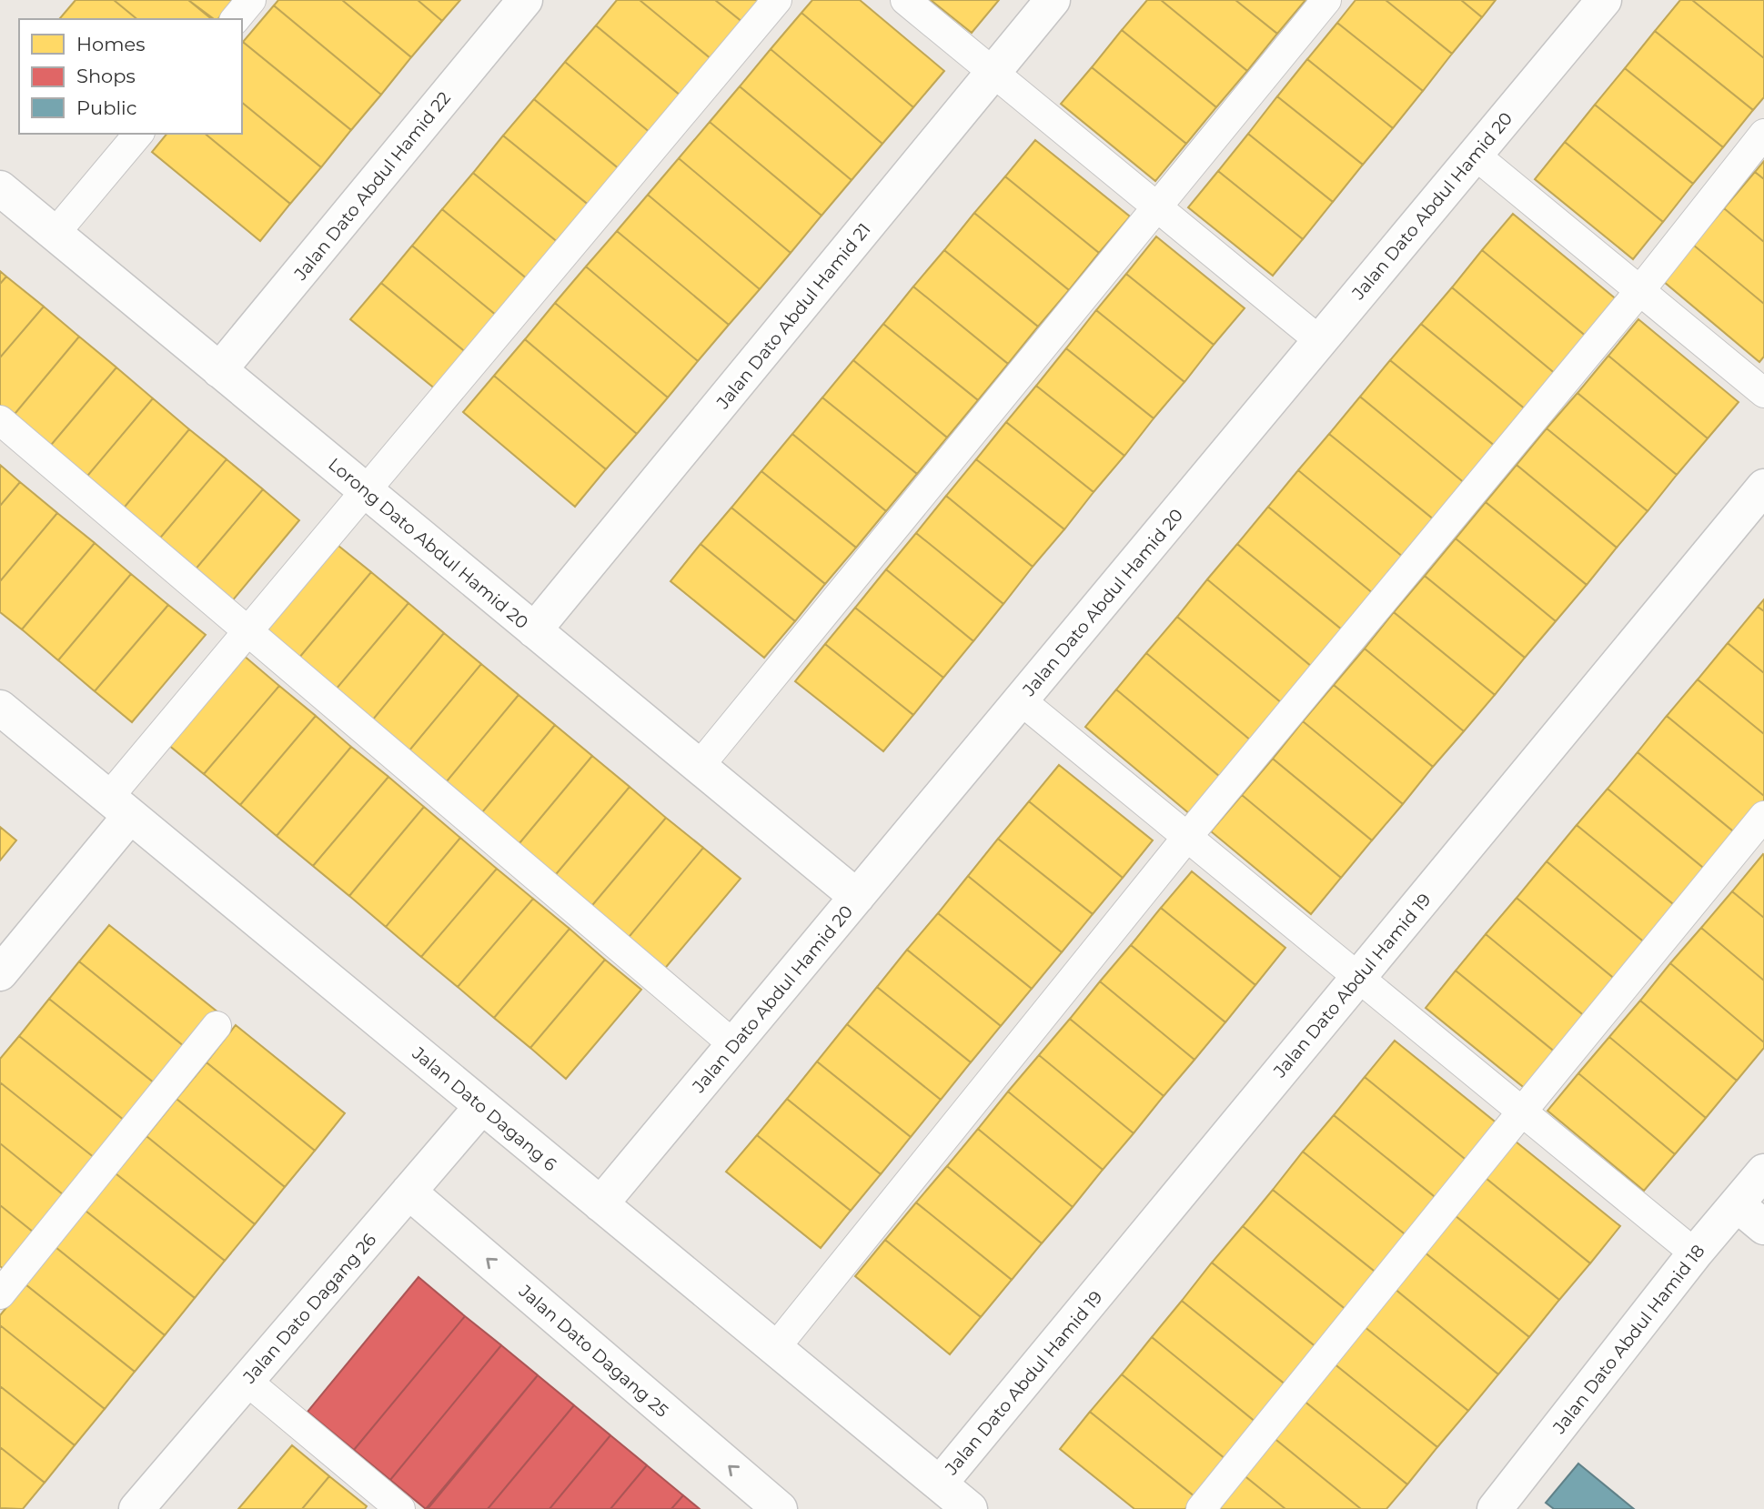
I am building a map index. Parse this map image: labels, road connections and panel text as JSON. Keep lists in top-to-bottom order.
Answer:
{
  "streets": {
    "street": [
      "Jalan Dato Abdul Hamid 22",
      "Jalan Dato Abdul Hamid 20",
      "Jalan Dato Abdul Hamid 21",
      "Lorong Dato Abdul Hamid 20",
      "Jalan Dato Abdul Hamid 19",
      "Jalan Dato Dagang 6",
      "Jalan Dato Dagang 26",
      "Jalan Dato Abdul Hamid 18",
      "Jalan Dato Dagang 25"
    ]
  },
  "crossings": [
    ["Jalan Dato Abdul Hamid 22", "Lorong Dato Abdul Hamid 20"],
    ["Jalan Dato Abdul Hamid 20", "Lorong Dato Abdul Hamid 20"],
    ["Jalan Dato Abdul Hamid 20", "Jalan Dato Dagang 6"],
    ["Jalan Dato Abdul Hamid 21", "Lorong Dato Abdul Hamid 20"],
    ["Jalan Dato Abdul Hamid 19", "Jalan Dato Dagang 6"],
    ["Jalan Dato Dagang 6", "Jalan Dato Dagang 26"],
    ["Jalan Dato Dagang 26", "Jalan Dato Dagang 25"]
  ],
  "one_way": ["Jalan Dato Dagang 25"],
  "legend": ["Homes", "Shops", "Public"]
}
